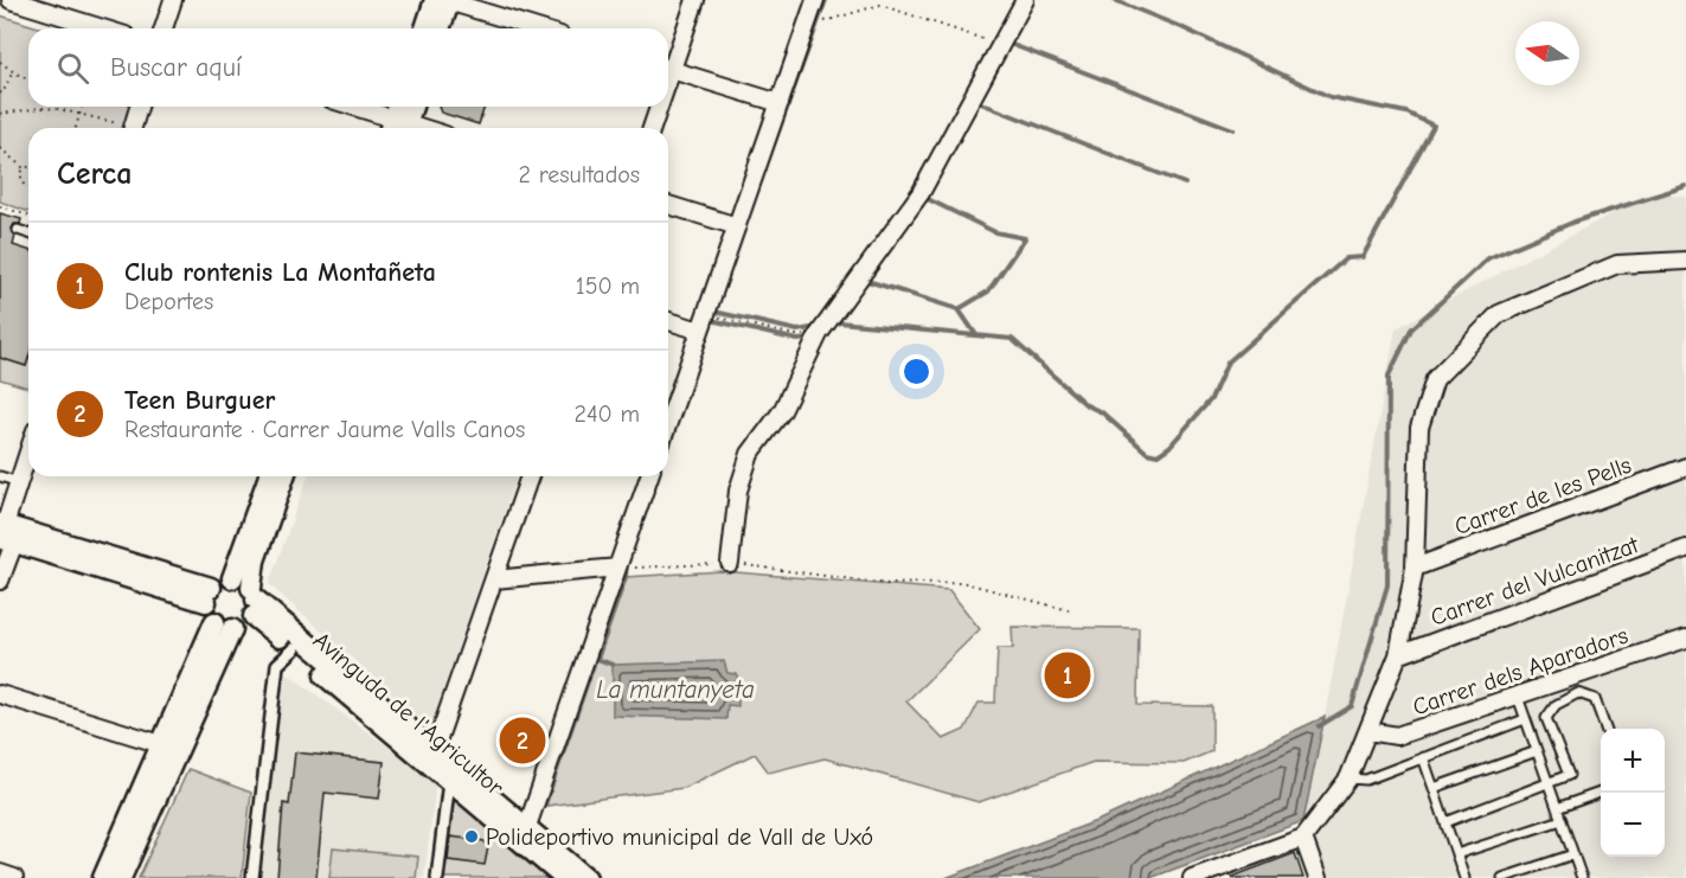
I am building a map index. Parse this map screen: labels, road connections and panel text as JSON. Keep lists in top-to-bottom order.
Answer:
{
  "streets": {
    "street": [
      "Carrer de les Pells",
      "Carrer del Vulcanitzat",
      "Carrer dels Aparadors",
      "Avinguda de l'Agricultor"
    ]
  },
  "water": ["La muntanyeta"],
  "places": ["Polideportivo municipal de Vall de Uxó"],
  "north": "left",
  "page": {
    "search": "Buscar aquí",
    "heading": ["Cerca", "2 resultados"],
    "list": [
      {
        "mark": "1",
        "name": "Club rontenis La Montañeta",
        "note": "Deportes",
        "value": "150 m"
      },
      {
        "mark": "2",
        "name": "Teen Burguer",
        "note": "Restaurante · Carrer Jaume Valls Canos",
        "value": "240 m"
      }
    ],
    "pins": ["1", "2"],
    "map_buttons": ["+", "−"]
  }
}
